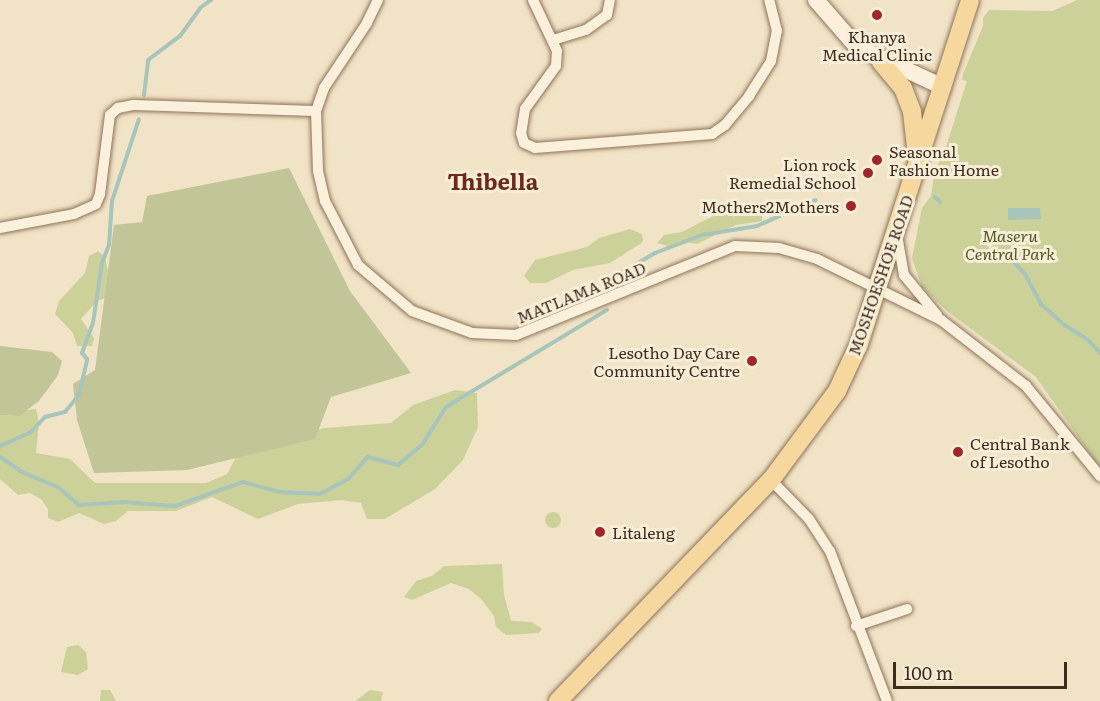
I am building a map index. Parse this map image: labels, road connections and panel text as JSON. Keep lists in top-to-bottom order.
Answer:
{
  "streets": {
    "main road": ["MOSHOESHOE ROAD"],
    "street": ["MATLAMA ROAD"]
  },
  "crossings": [
    ["MOSHOESHOE ROAD", "MATLAMA ROAD"]
  ],
  "districts": ["Thibella"],
  "parks": ["Maseru Central Park"],
  "places": [
    "Khanya Medical Clinic",
    "Seasonal Fashion Home",
    "Lion rock Remedial School",
    "Mothers2Mothers",
    "Lesotho Day Care Community Centre",
    "Central Bank of Lesotho",
    "Litaleng"
  ],
  "scale_bar": "100 m"
}
